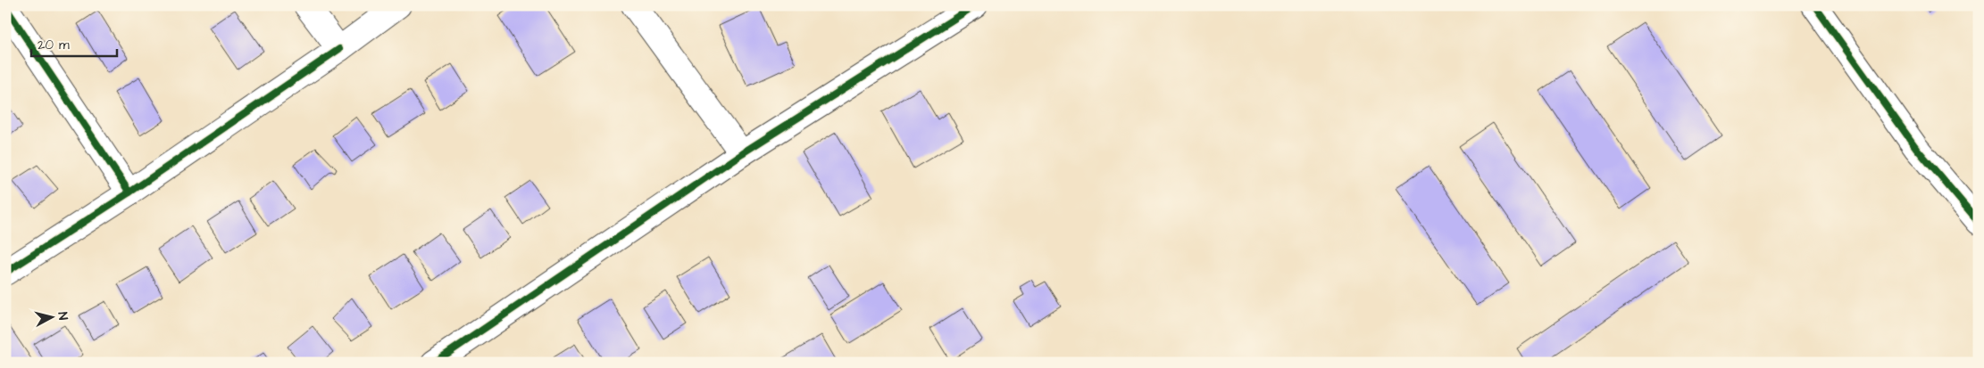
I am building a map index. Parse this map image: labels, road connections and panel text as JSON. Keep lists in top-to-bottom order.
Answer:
{
  "scale_bar": "20 m",
  "north": "right"
}
